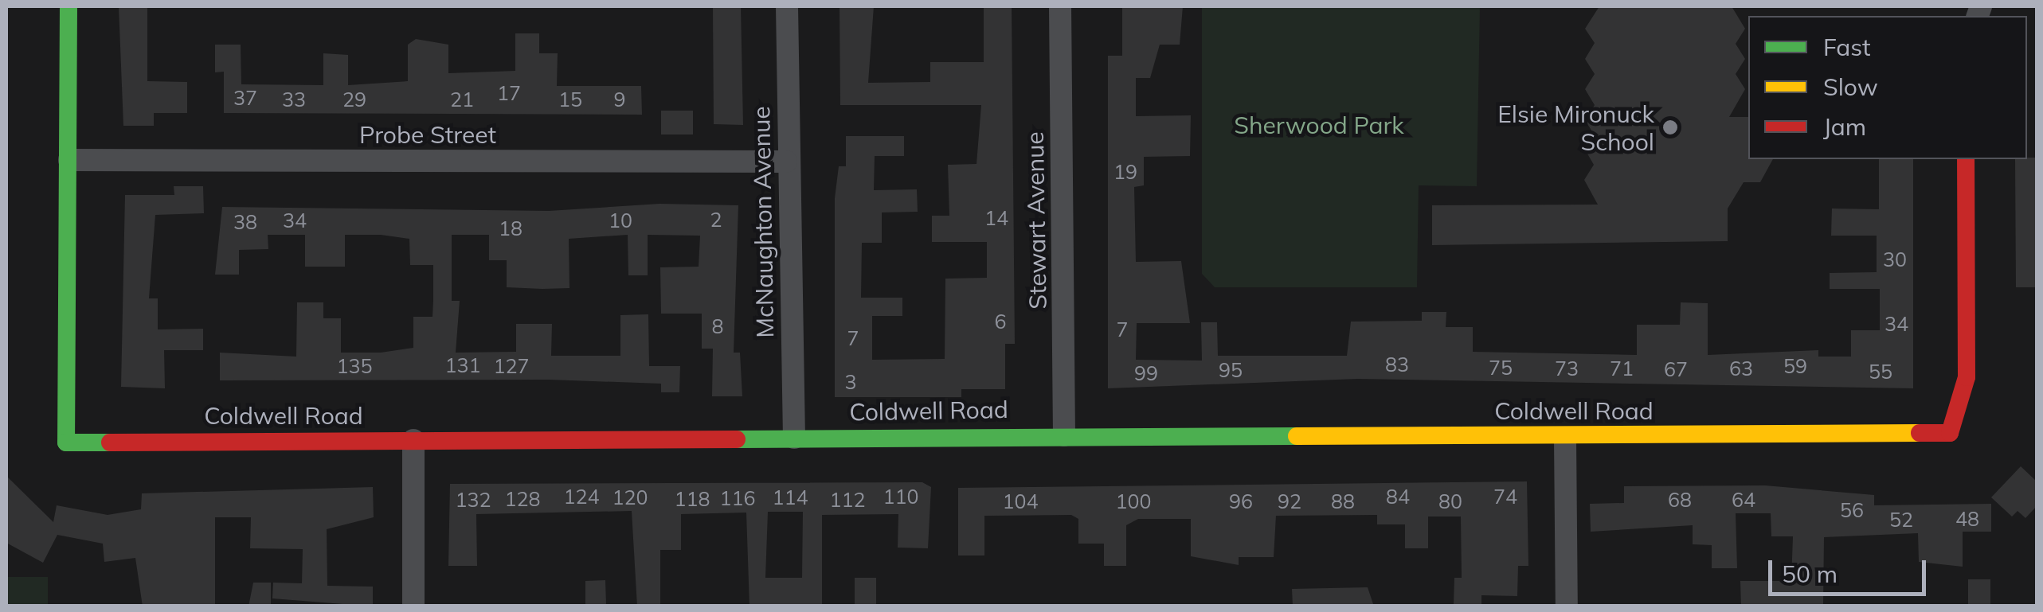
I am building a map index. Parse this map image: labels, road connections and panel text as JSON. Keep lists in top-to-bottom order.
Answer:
{
  "streets": {
    "street": [
      "Probe Street",
      "Stewart Avenue",
      "McNaughton Avenue",
      "Coldwell Road"
    ]
  },
  "crossings": [
    ["Probe Street", "McNaughton Avenue"],
    ["Probe Street", "Coldwell Road"],
    ["Stewart Avenue", "Coldwell Road"],
    ["McNaughton Avenue", "Coldwell Road"]
  ],
  "parks": ["Sherwood Park"],
  "places": ["Elsie Mironuck School"],
  "house_numbers": [
    "17",
    "37",
    "33",
    "29",
    "21",
    "15",
    "9",
    "19",
    "14",
    "2",
    "34",
    "10",
    "38",
    "18",
    "30",
    "6",
    "34",
    "8",
    "7",
    "7",
    "83",
    "131",
    "135",
    "127",
    "59",
    "75",
    "73",
    "71",
    "63",
    "67",
    "95",
    "55",
    "99",
    "3",
    "124",
    "110",
    "84",
    "74",
    "120",
    "114",
    "116",
    "128",
    "118",
    "132",
    "112",
    "68",
    "64",
    "104",
    "100",
    "96",
    "92",
    "88",
    "80",
    "56",
    "48",
    "52"
  ],
  "legend": ["Fast", "Slow", "Jam"],
  "scale_bar": "50 m"
}
